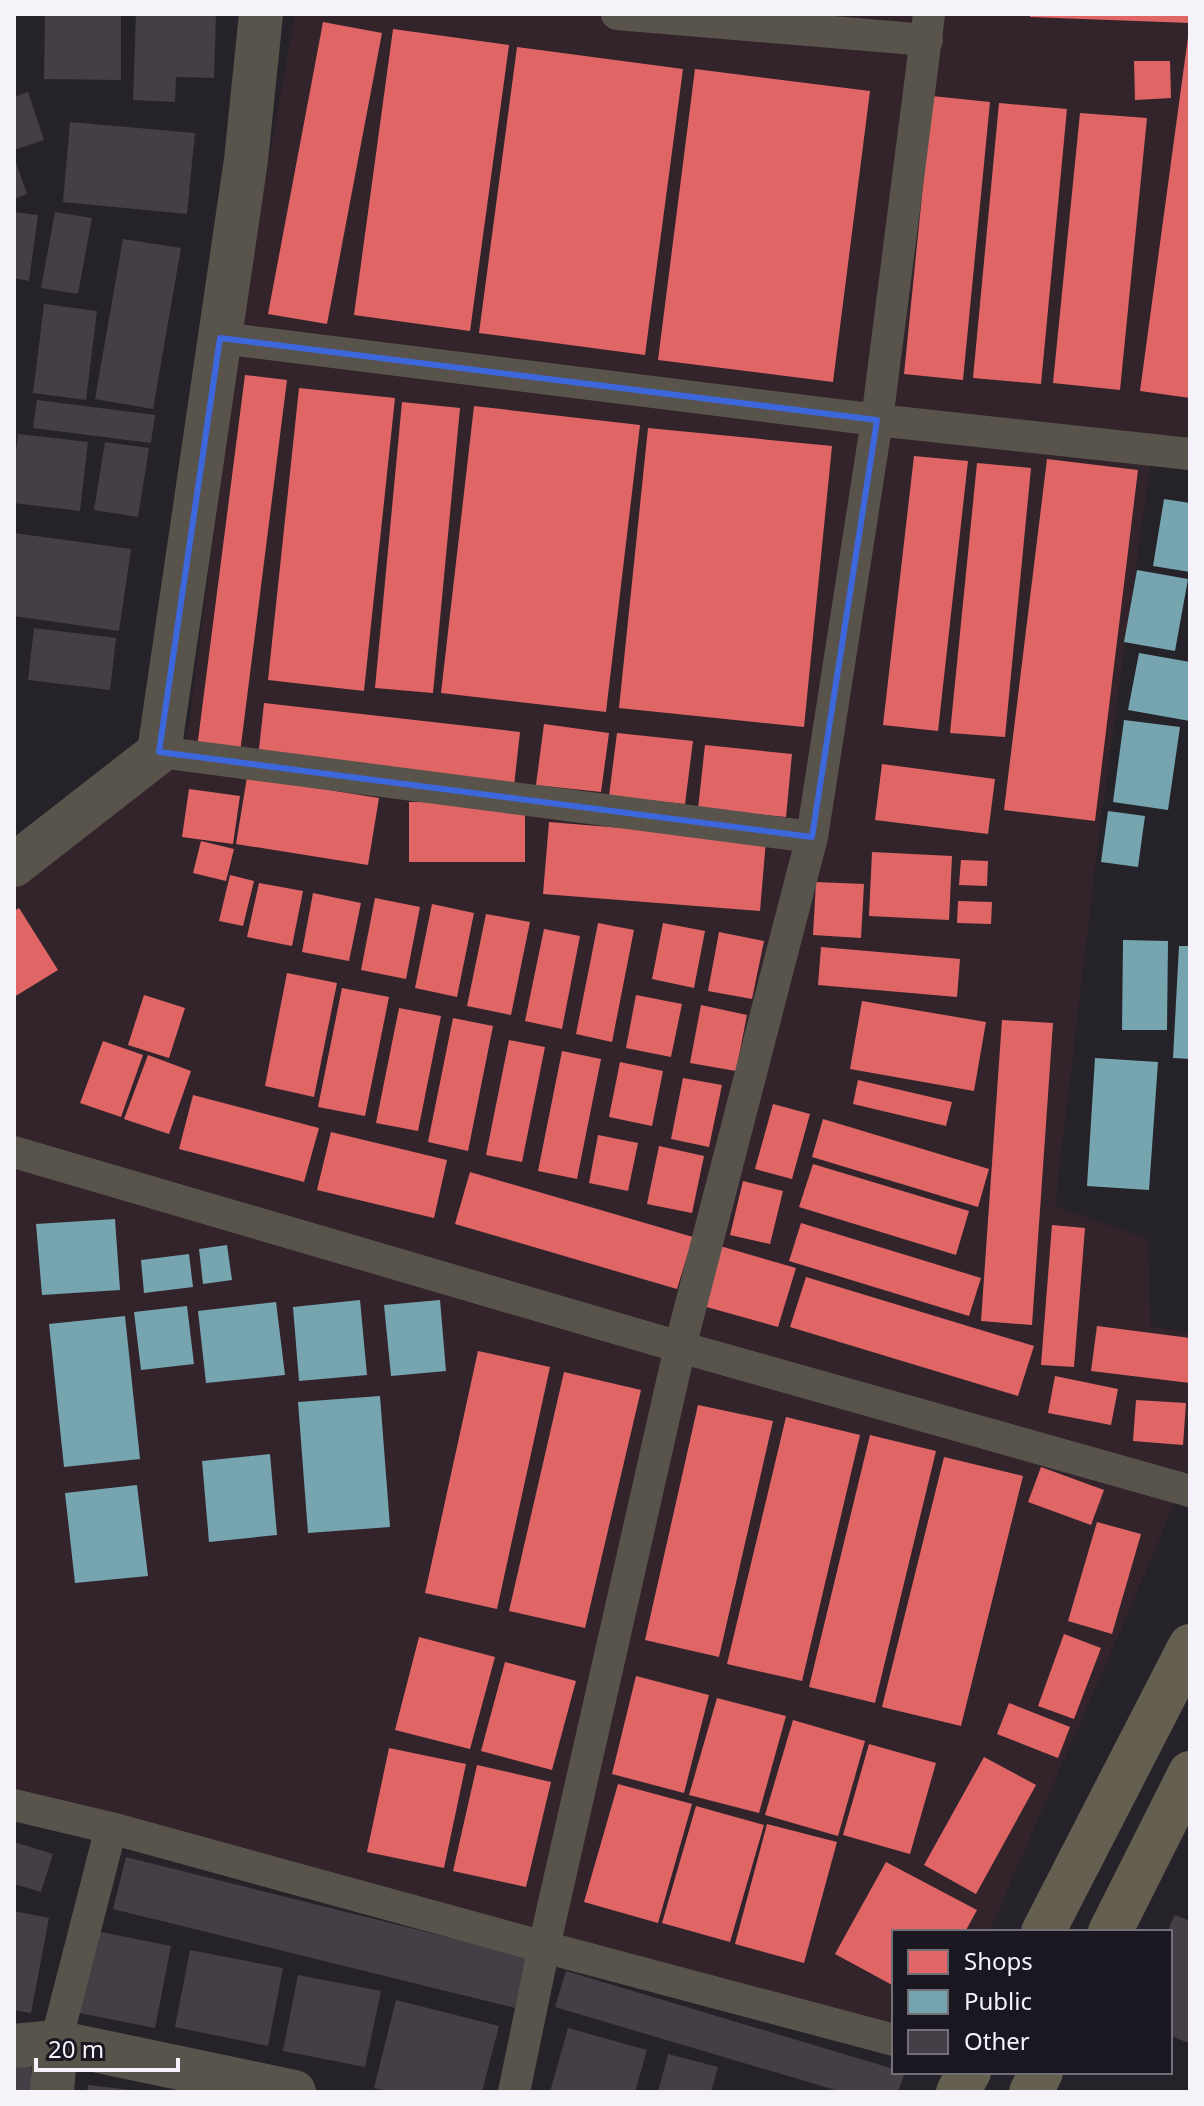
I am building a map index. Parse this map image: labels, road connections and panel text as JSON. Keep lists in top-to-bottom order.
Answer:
{
  "legend": ["Shops", "Public", "Other"],
  "scale_bar": "20 m"
}
